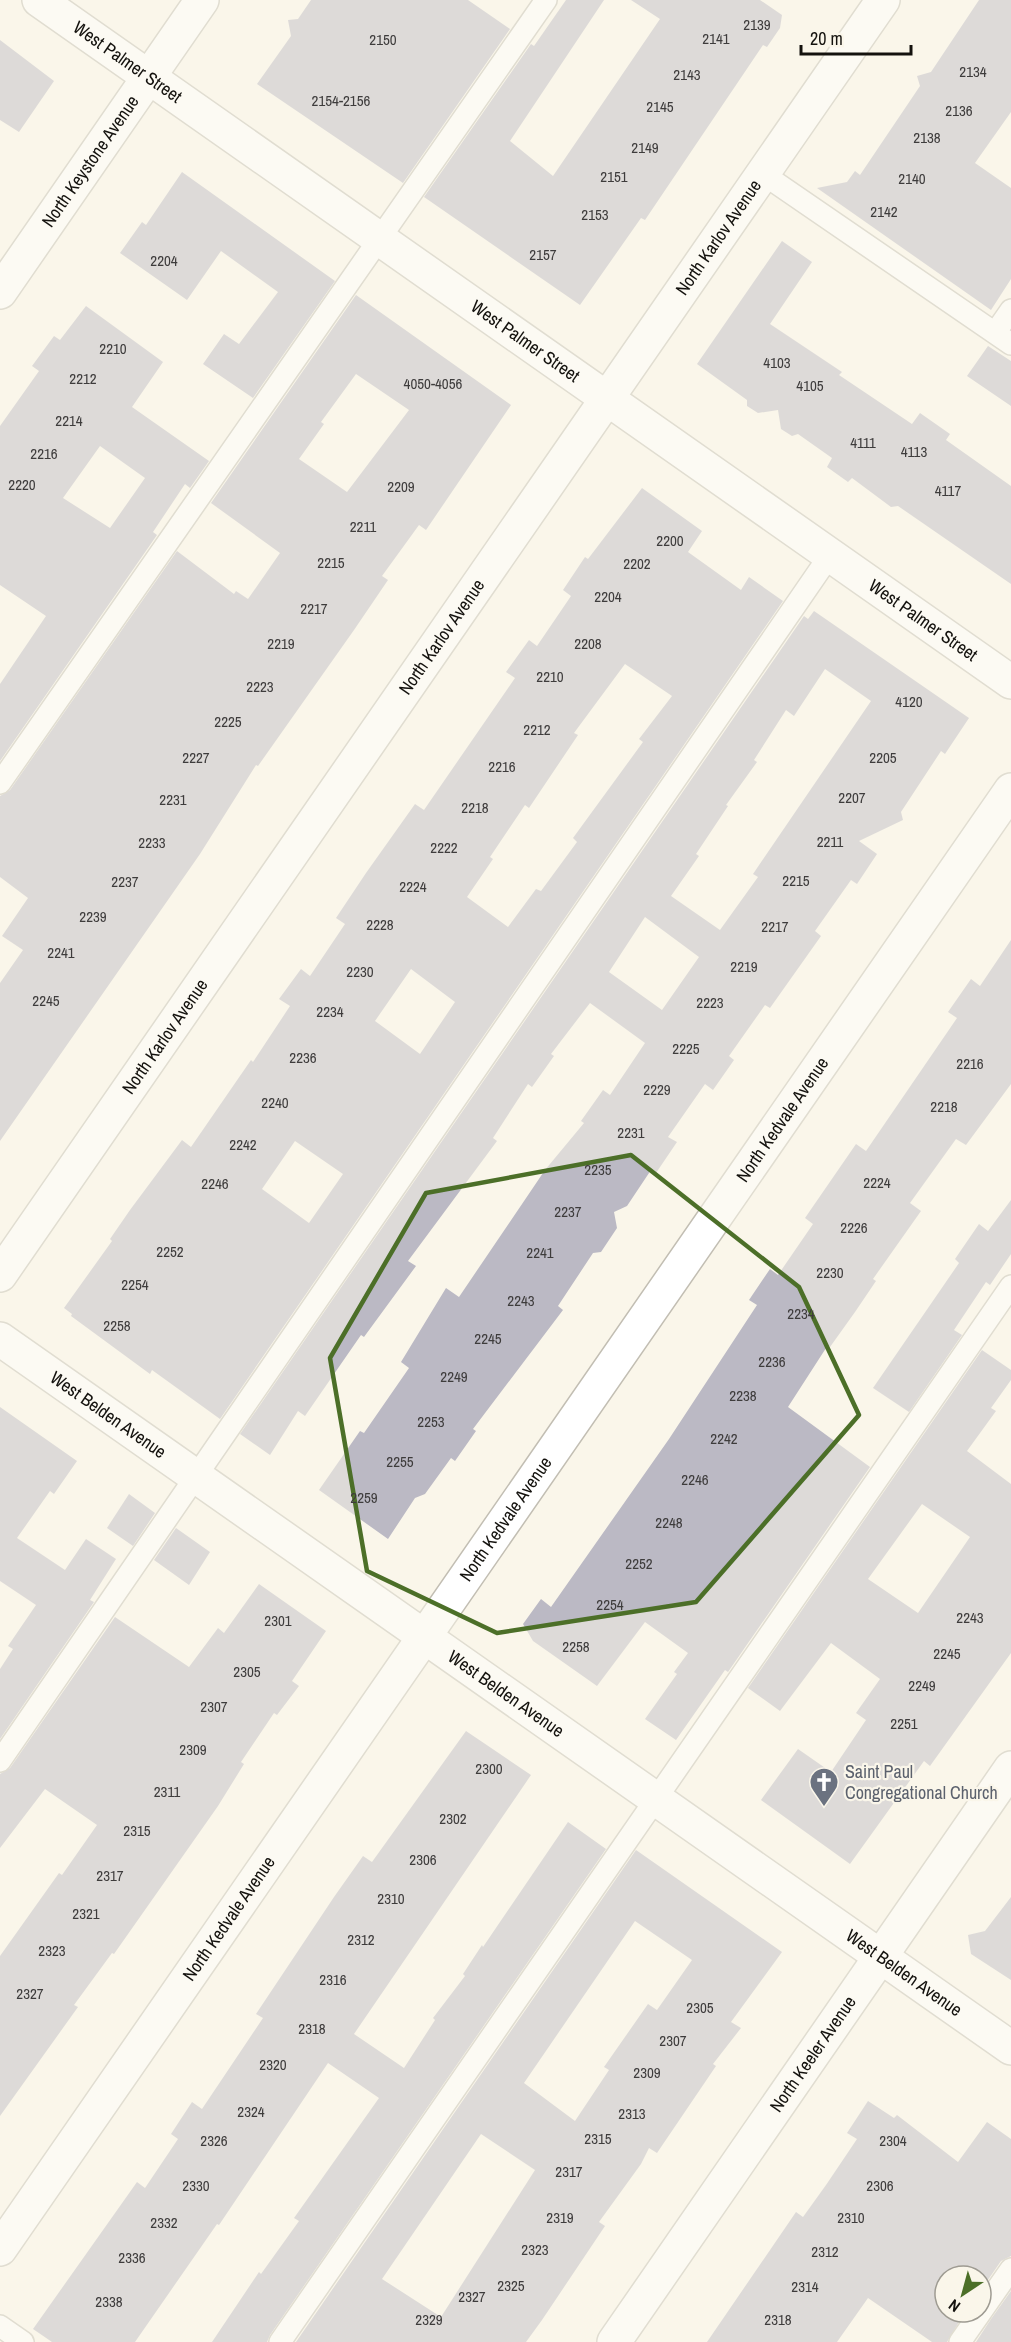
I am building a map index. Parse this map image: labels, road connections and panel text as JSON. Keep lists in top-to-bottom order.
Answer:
{
  "streets": {
    "street": [
      "West Palmer Street",
      "North Keystone Avenue",
      "North Karlov Avenue",
      "North Kedvale Avenue",
      "West Belden Avenue",
      "North Keeler Avenue"
    ]
  },
  "crossings": [
    ["West Palmer Street", "North Keystone Avenue"],
    ["West Palmer Street", "North Karlov Avenue"],
    ["North Kedvale Avenue", "West Belden Avenue"],
    ["West Belden Avenue", "North Keeler Avenue"]
  ],
  "places": {
    "church": ["Saint Paul Congregational Church"]
  },
  "house_numbers": [
    "2139",
    "2141",
    "2150",
    "2134",
    "2143",
    "2154-2156",
    "2145",
    "2136",
    "2138",
    "2149",
    "2151",
    "2140",
    "2142",
    "2153",
    "2157",
    "2204",
    "2210",
    "4103",
    "2212",
    "4050-4056",
    "4105",
    "2214",
    "4111",
    "4113",
    "2216",
    "2220",
    "2209",
    "4117",
    "2211",
    "2200",
    "2215",
    "2202",
    "2204",
    "2217",
    "2219",
    "2208",
    "2210",
    "2223",
    "4120",
    "2225",
    "2212",
    "2227",
    "2205",
    "2216",
    "2207",
    "2231",
    "2218",
    "2211",
    "2233",
    "2222",
    "2215",
    "2237",
    "2224",
    "2239",
    "2228",
    "2217",
    "2241",
    "2219",
    "2230",
    "2245",
    "2223",
    "2234",
    "2225",
    "2236",
    "2216",
    "2229",
    "2240",
    "2218",
    "2231",
    "2242",
    "2235",
    "2224",
    "2246",
    "2237",
    "2226",
    "2252",
    "2241",
    "2230",
    "2254",
    "2243",
    "2234",
    "2258",
    "2245",
    "2236",
    "2249",
    "2238",
    "2253",
    "2242",
    "2255",
    "2246",
    "2259",
    "2248",
    "2252",
    "2254",
    "2243",
    "2301",
    "2258",
    "2245",
    "2305",
    "2249",
    "2307",
    "2251",
    "2309",
    "2300",
    "2311",
    "2302",
    "2315",
    "2306",
    "2317",
    "2310",
    "2321",
    "2312",
    "2323",
    "2316",
    "2327",
    "2305",
    "2318",
    "2307",
    "2320",
    "2309",
    "2324",
    "2313",
    "2315",
    "2326",
    "2304",
    "2317",
    "2330",
    "2306",
    "2319",
    "2310",
    "2332",
    "2323",
    "2312",
    "2336",
    "2325",
    "2314",
    "2327",
    "2338",
    "2329",
    "2318"
  ],
  "scale_bar": "20 m",
  "north": "bottom left"
}
